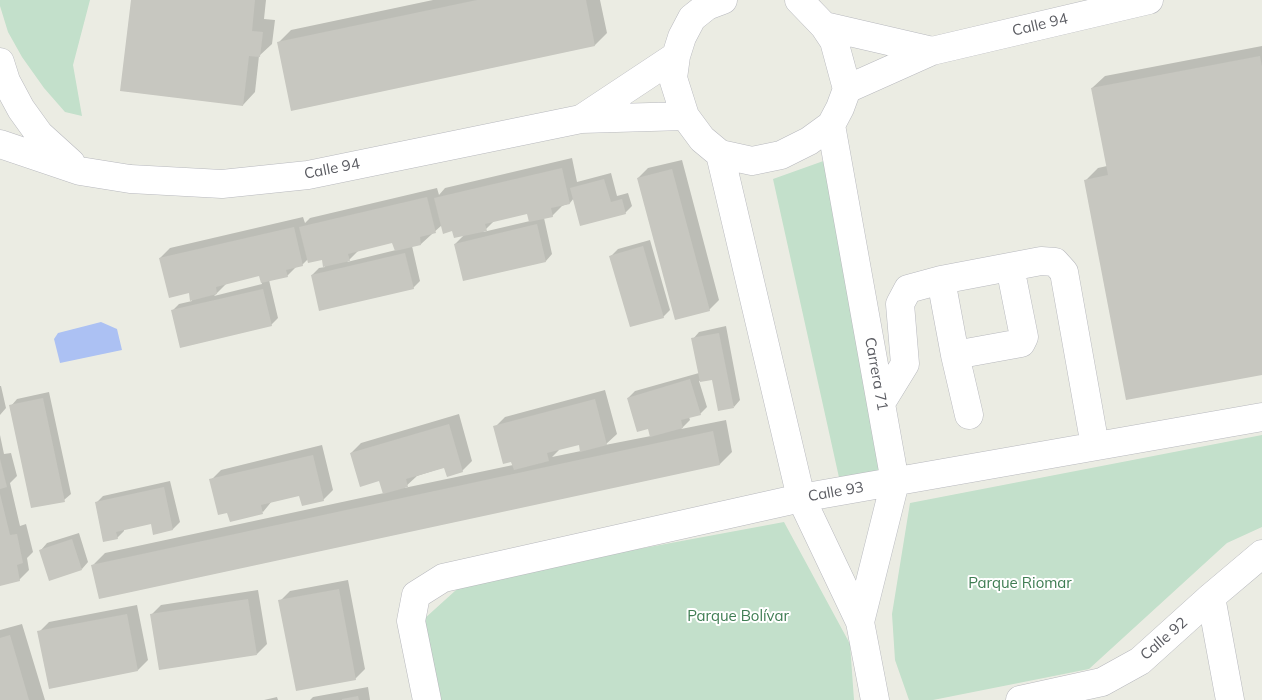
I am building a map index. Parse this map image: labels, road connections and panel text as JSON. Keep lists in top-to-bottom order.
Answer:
{
  "streets": {
    "street": [
      "Calle 94",
      "Carrera 71",
      "Calle 93",
      "Calle 92"
    ]
  },
  "crossings": [
    ["Carrera 71", "Calle 93"]
  ],
  "parks": ["Parque Riomar", "Parque Bolívar"]
}
